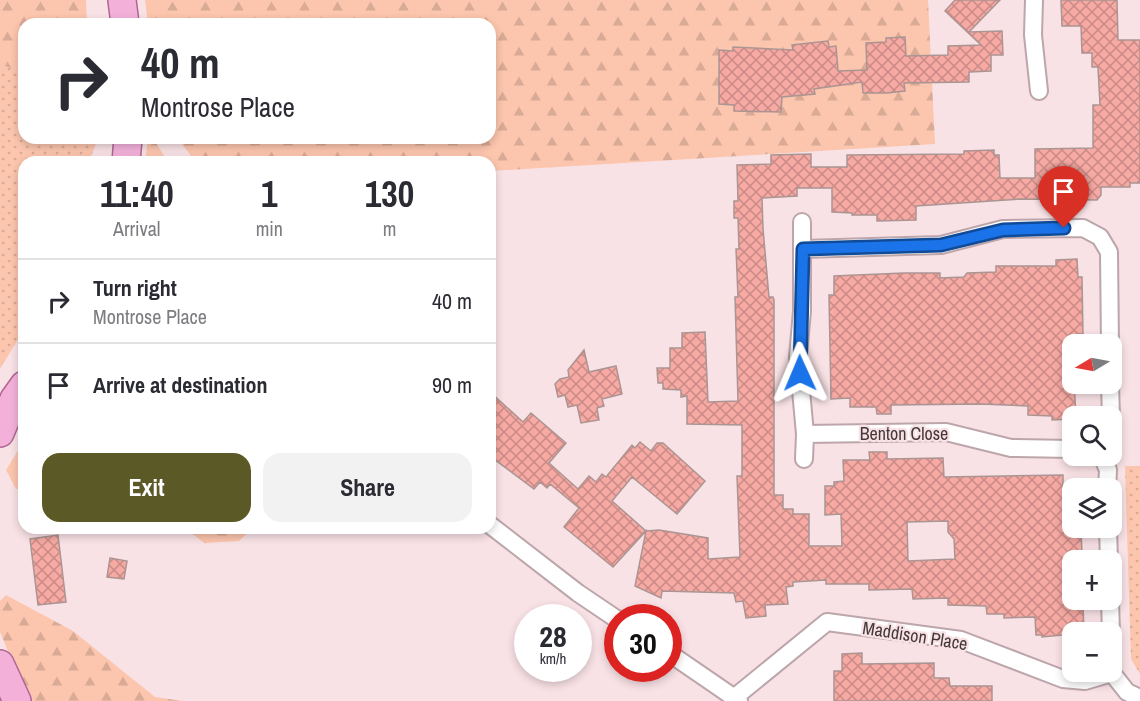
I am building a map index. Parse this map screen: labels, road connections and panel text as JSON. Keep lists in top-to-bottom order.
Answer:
{
  "streets": {
    "street": ["Benton Close", "Maddison Place"]
  },
  "north": "left",
  "page": {
    "turn": ["40 m", "Montrose Place"],
    "eta": [
      "11:40",
      "Arrival",
      "1",
      "min",
      "130",
      "m"
    ],
    "list": [
      {
        "name": "Turn right",
        "note": "Montrose Place",
        "value": "40 m"
      },
      {
        "name": "Arrive at destination",
        "value": "90 m"
      }
    ],
    "map_buttons": ["+", "−"],
    "buttons": ["Exit", "Share"],
    "speed": "28 km/h",
    "limit": "30"
  }
}
